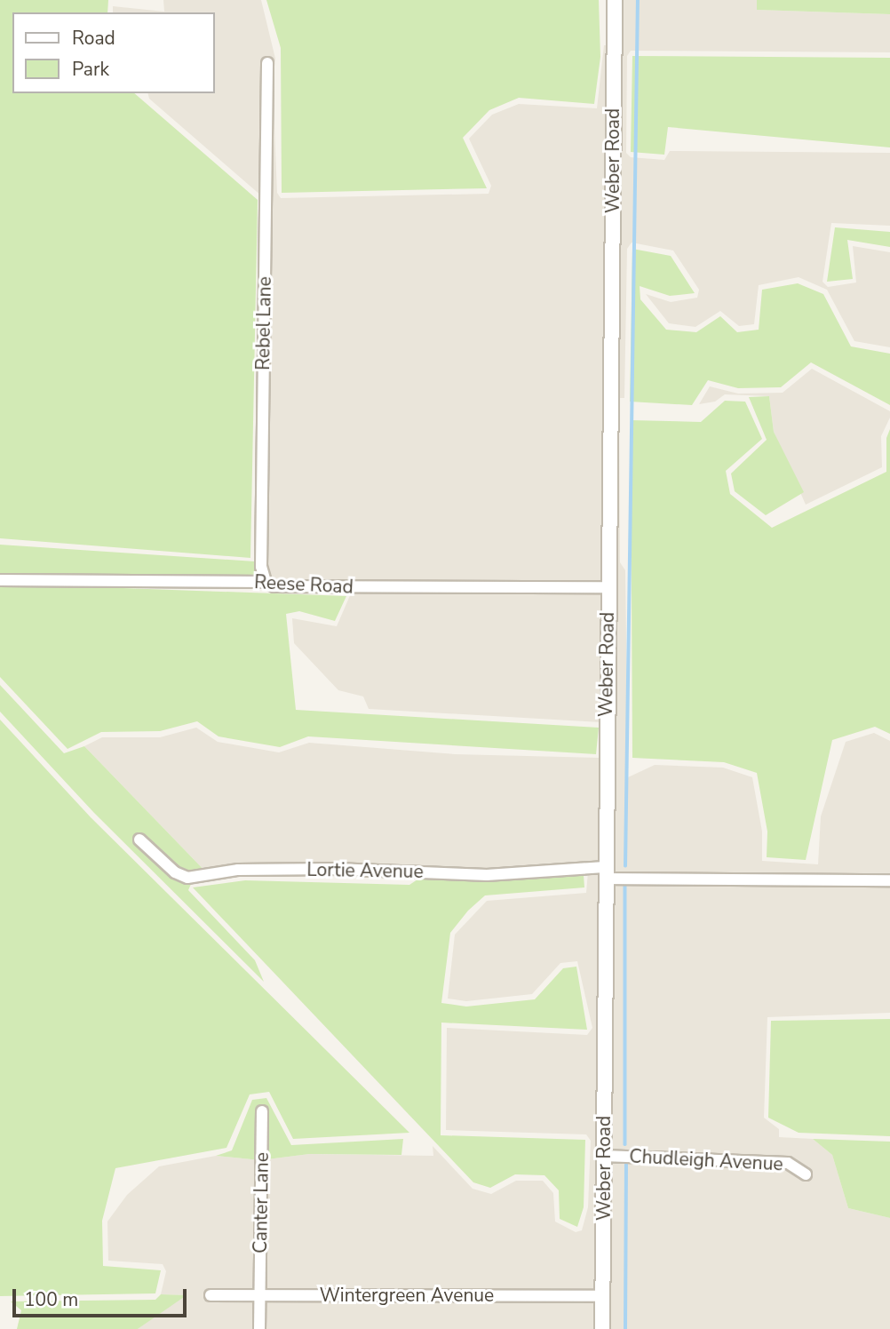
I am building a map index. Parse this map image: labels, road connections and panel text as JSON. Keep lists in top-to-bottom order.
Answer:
{
  "streets": {
    "street": [
      "Weber Road",
      "Rebel Lane",
      "Reese Road",
      "Lortie Avenue",
      "Chudleigh Avenue",
      "Canter Lane",
      "Wintergreen Avenue"
    ]
  },
  "crossings": [
    ["Weber Road", "Reese Road"],
    ["Weber Road", "Lortie Avenue"],
    ["Weber Road", "Chudleigh Avenue"],
    ["Weber Road", "Wintergreen Avenue"],
    ["Rebel Lane", "Reese Road"],
    ["Canter Lane", "Wintergreen Avenue"]
  ],
  "legend": ["Road", "Park"],
  "scale_bar": "100 m"
}
